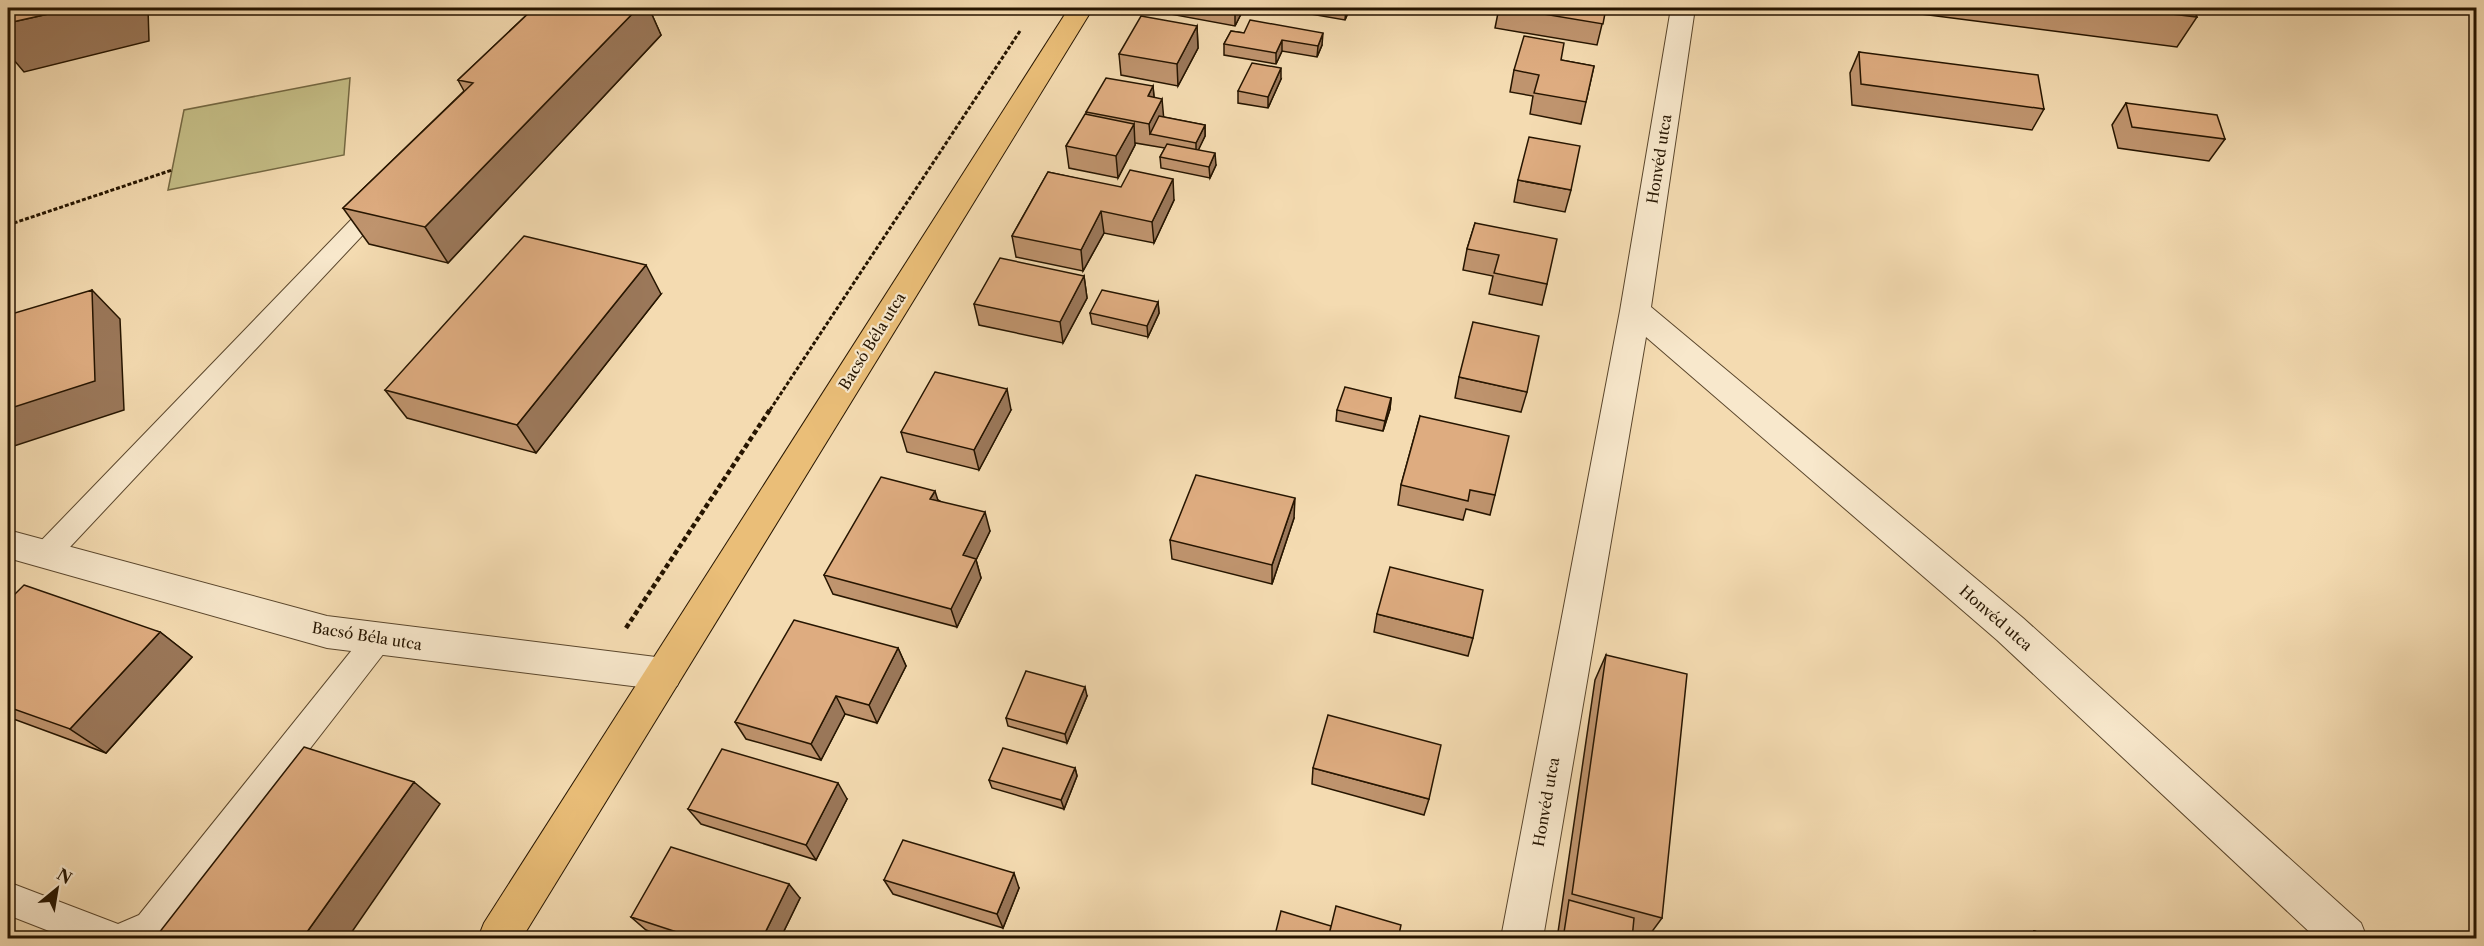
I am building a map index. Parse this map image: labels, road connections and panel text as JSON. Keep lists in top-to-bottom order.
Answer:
{
  "streets": {
    "main road": ["Bacsó Béla utca"],
    "street": ["Honvéd utca"]
  },
  "north": "top right"
}
